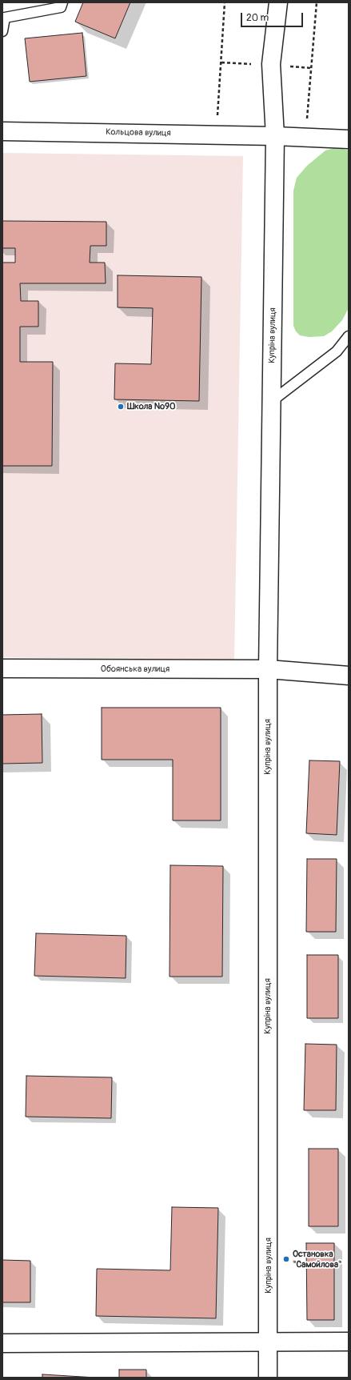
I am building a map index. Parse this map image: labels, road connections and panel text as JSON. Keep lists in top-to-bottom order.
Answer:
{
  "streets": {
    "main road": ["Кольцова вулиця", "Купріна вулиця", "Обоянська вулиця"]
  },
  "crossings": [
    ["Кольцова вулиця", "Купріна вулиця"],
    ["Купріна вулиця", "Обоянська вулиця"]
  ],
  "places": ["Школа №90", "Остановка \"Самойлова\""],
  "scale_bar": "20 m"
}
